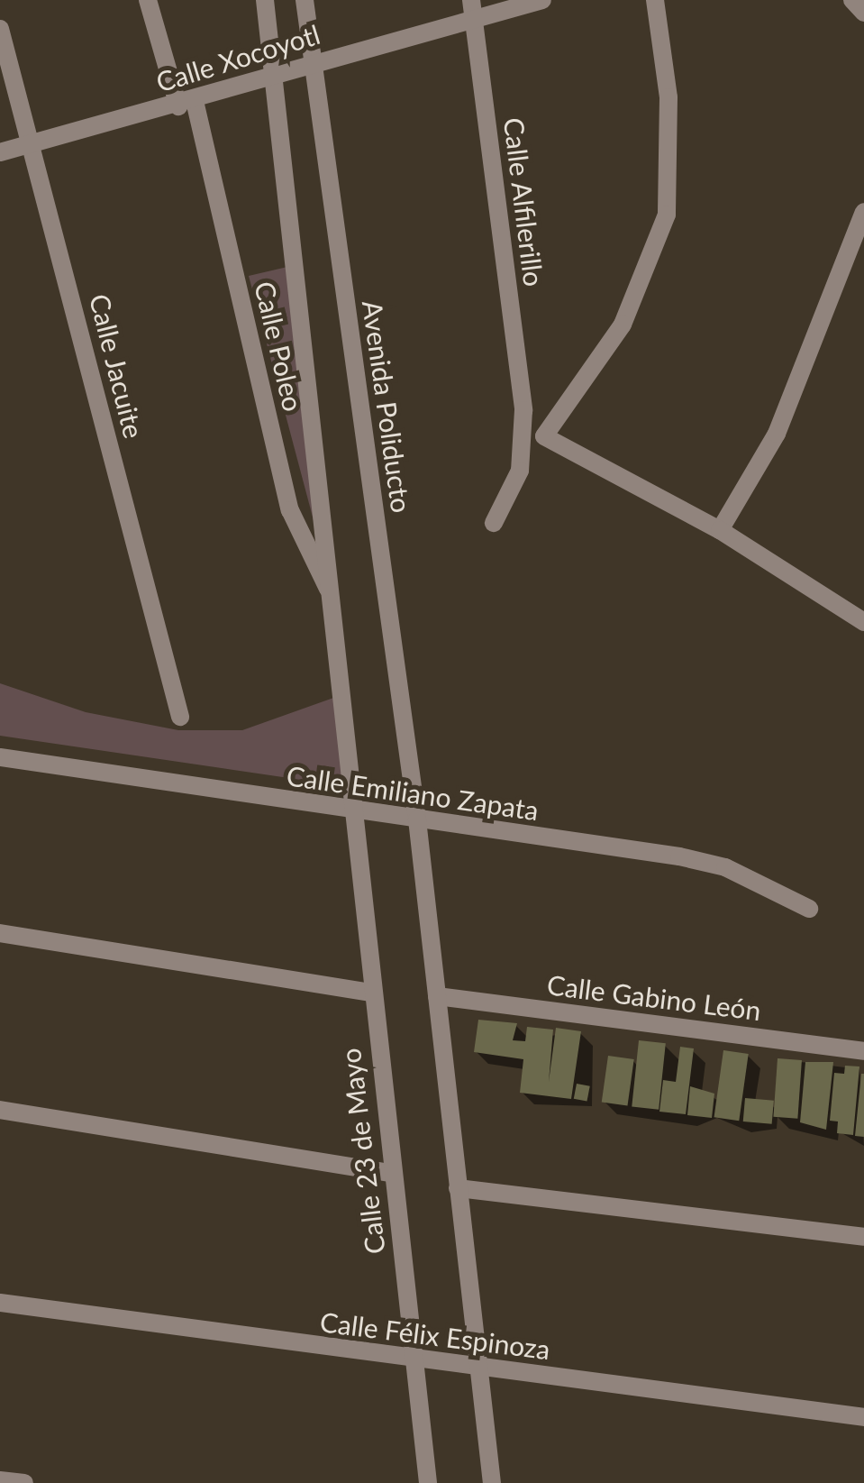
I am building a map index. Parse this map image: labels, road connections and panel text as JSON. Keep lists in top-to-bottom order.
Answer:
{
  "streets": {
    "street": [
      "Calle Xocoyotl",
      "Calle Alfilerillo",
      "Calle Poleo",
      "Calle Jacuite",
      "Avenida Poliducto",
      "Calle Emiliano Zapata",
      "Calle Gabino León",
      "Calle 23 de Mayo",
      "Calle Félix Espinoza"
    ]
  },
  "crossings": [
    ["Calle Xocoyotl", "Calle Alfilerillo"],
    ["Calle Xocoyotl", "Calle Poleo"],
    ["Calle Xocoyotl", "Calle Jacuite"],
    ["Calle Xocoyotl", "Avenida Poliducto"],
    ["Avenida Poliducto", "Calle Emiliano Zapata"],
    ["Calle Emiliano Zapata", "Calle 23 de Mayo"],
    ["Calle 23 de Mayo", "Calle Félix Espinoza"]
  ]
}
